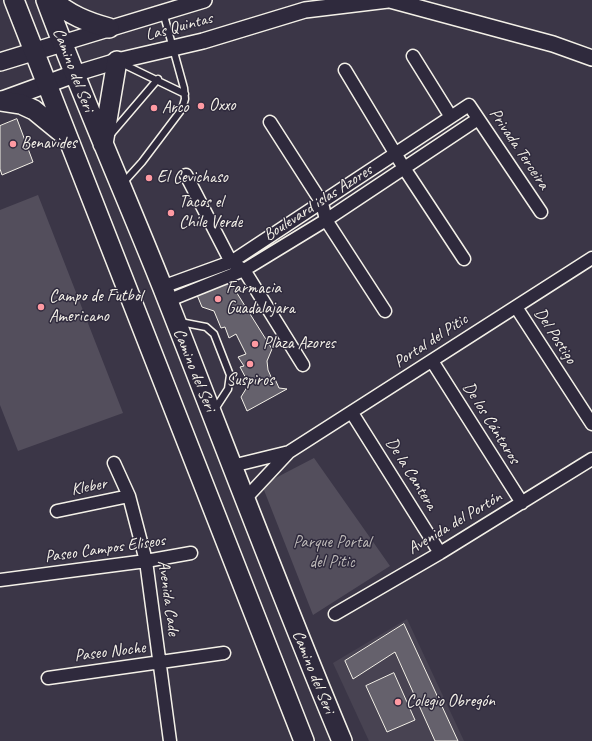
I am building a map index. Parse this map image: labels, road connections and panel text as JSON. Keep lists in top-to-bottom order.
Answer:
{
  "streets": {
    "main road": ["Camino del Seri"],
    "street": [
      "Las Quintas",
      "Privada Terceira",
      "Boulevard islas Azores",
      "Del Postigo",
      "Portal del Pitic",
      "De los Cántaros",
      "De la Cantera",
      "Kleber",
      "Avenida del Portón",
      "Paseo Campos Eliseos",
      "Avenida Cade",
      "Paseo Noche"
    ]
  },
  "crossings": [
    ["Las Quintas", "Camino del Seri"],
    ["Camino del Seri", "Boulevard islas Azores"],
    ["Camino del Seri", "Portal del Pitic"],
    ["Privada Terceira", "Boulevard islas Azores"],
    ["Del Postigo", "Portal del Pitic"],
    ["Portal del Pitic", "De los Cántaros"],
    ["Portal del Pitic", "De la Cantera"],
    ["De los Cántaros", "Avenida del Portón"],
    ["De la Cantera", "Avenida del Portón"],
    ["Kleber", "Avenida Cade"],
    ["Paseo Campos Eliseos", "Avenida Cade"],
    ["Avenida Cade", "Paseo Noche"]
  ],
  "parks": ["Parque Portal del Pitic"],
  "places": [
    "Oxxo",
    "Arco",
    "Benavides",
    "El Cevichaso",
    "Tacos el Chile Verde",
    "Farmacia Guadalajara",
    "Campo de Futbol Americano",
    "Plaza Azores",
    "Suspiros",
    "Colegio Obregón"
  ]
}
